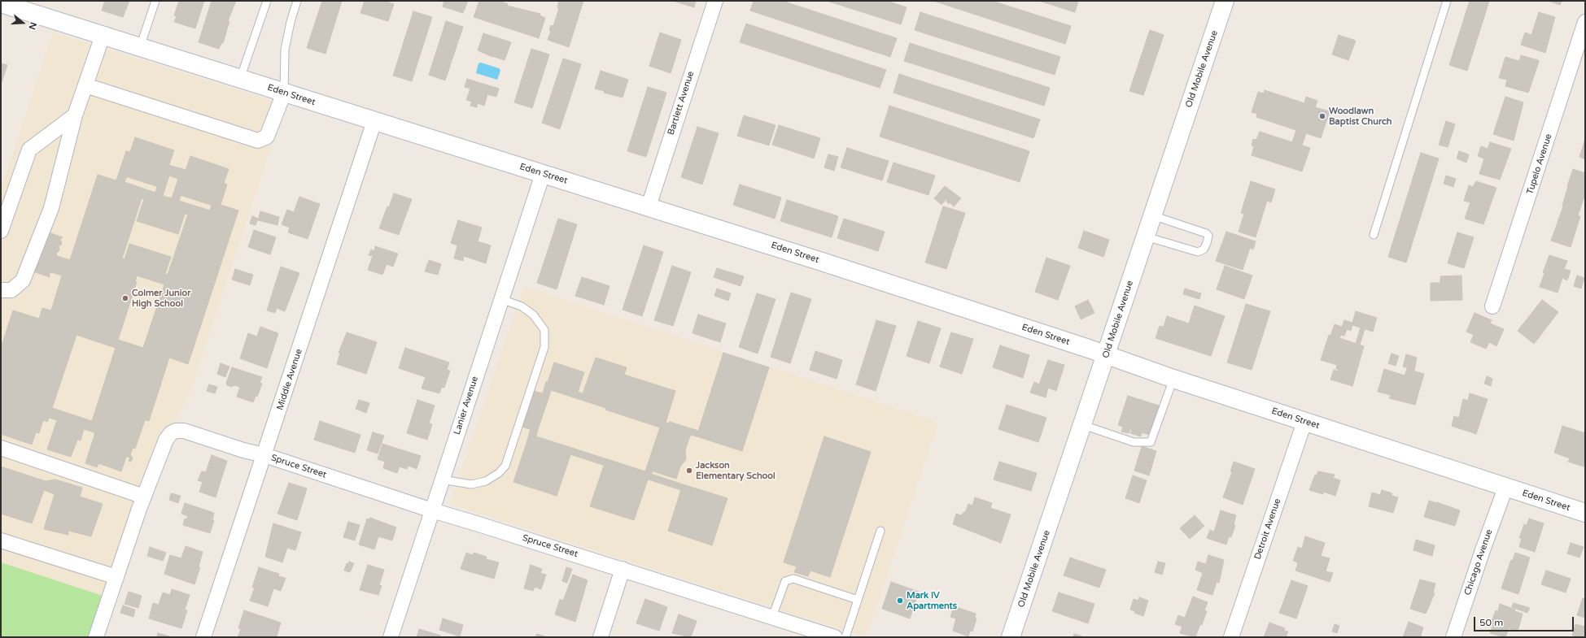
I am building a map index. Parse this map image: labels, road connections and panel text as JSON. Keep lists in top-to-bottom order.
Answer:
{
  "streets": {
    "street": [
      "Old Mobile Avenue",
      "Eden Street",
      "Bartlett Avenue",
      "Tupelo Avenue",
      "Middle Avenue",
      "Lanier Avenue",
      "Spruce Street",
      "Detroit Avenue",
      "Chicago Avenue"
    ]
  },
  "crossings": [
    ["Old Mobile Avenue", "Eden Street"],
    ["Eden Street", "Bartlett Avenue"],
    ["Eden Street", "Middle Avenue"],
    ["Eden Street", "Lanier Avenue"],
    ["Eden Street", "Detroit Avenue"],
    ["Eden Street", "Chicago Avenue"],
    ["Middle Avenue", "Spruce Street"],
    ["Lanier Avenue", "Spruce Street"]
  ],
  "places": [
    "Woodlawn Baptist Church",
    "Colmer Junior High School",
    "Jackson Elementary School",
    "Mark IV Apartments"
  ],
  "scale_bar": "50 m",
  "north": "right"
}
